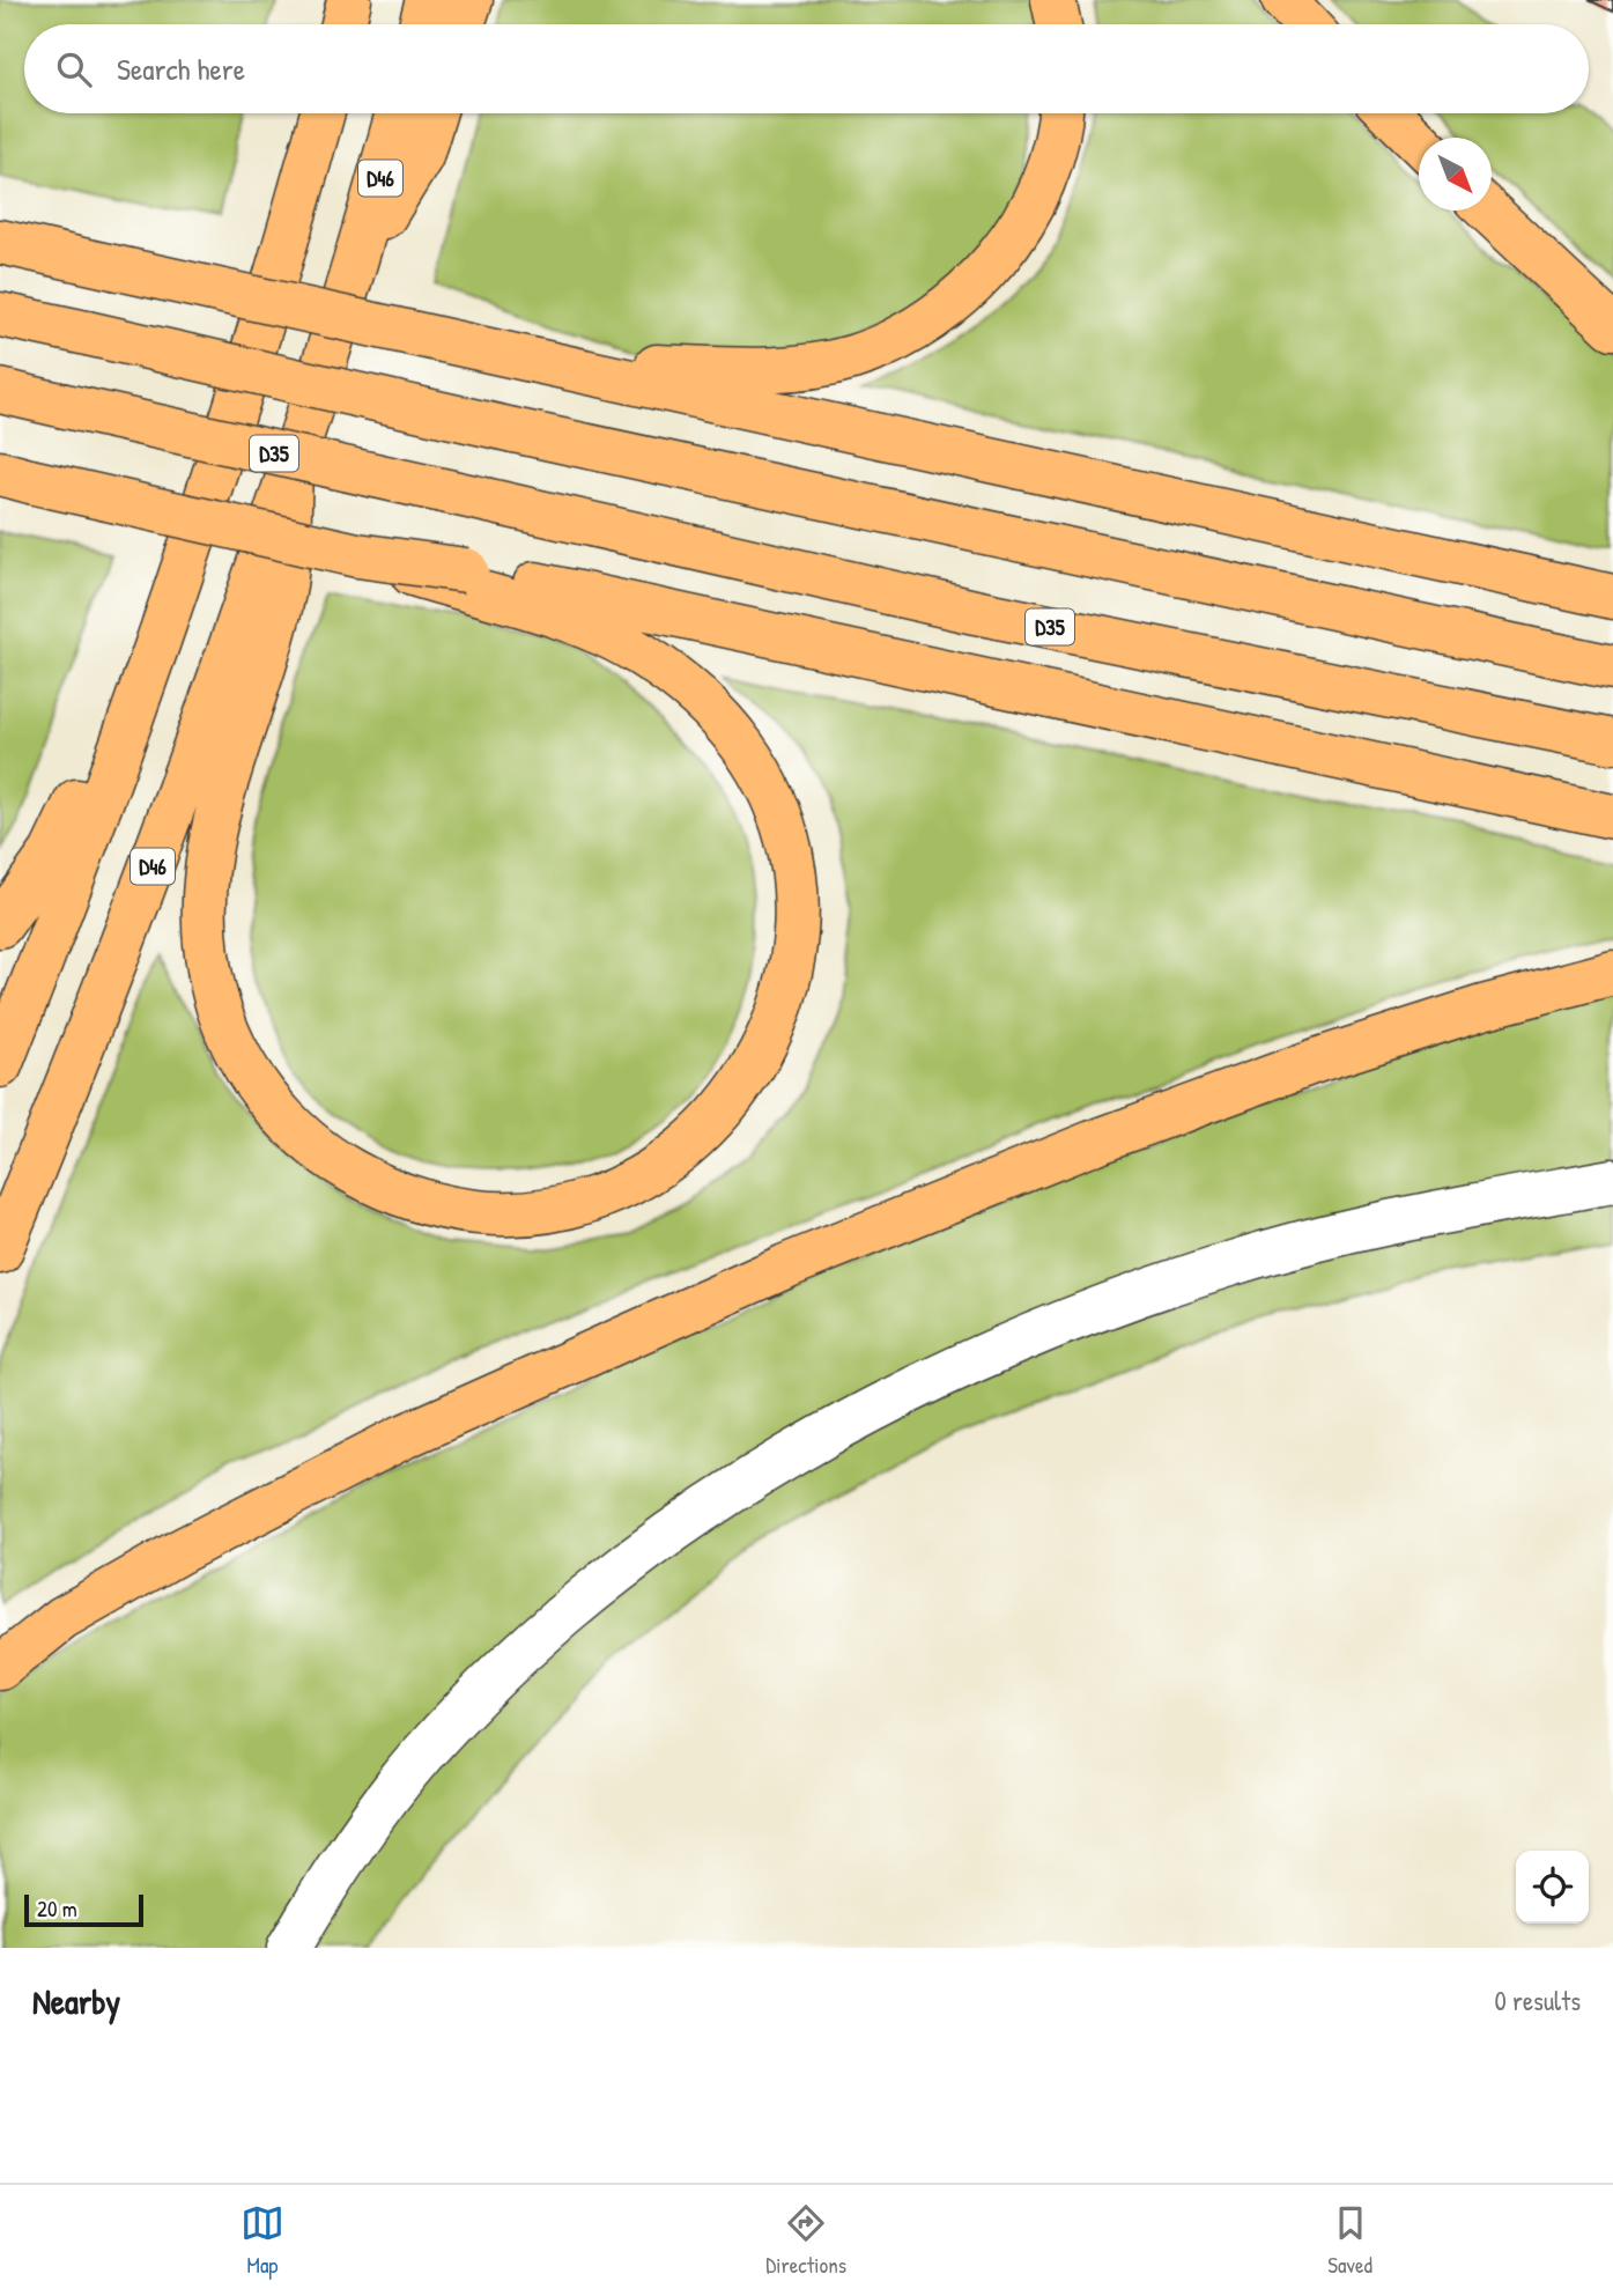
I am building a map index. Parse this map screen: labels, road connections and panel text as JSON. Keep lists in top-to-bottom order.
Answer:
{
  "streets": {
    "highway": ["D46", "D35"]
  },
  "scale_bar": "20 m",
  "north": "bottom right",
  "page": {
    "search": "Search here",
    "scale": "20 m",
    "heading": ["Nearby", "0 results"],
    "nav": ["Map", "Directions", "Saved"]
  }
}
